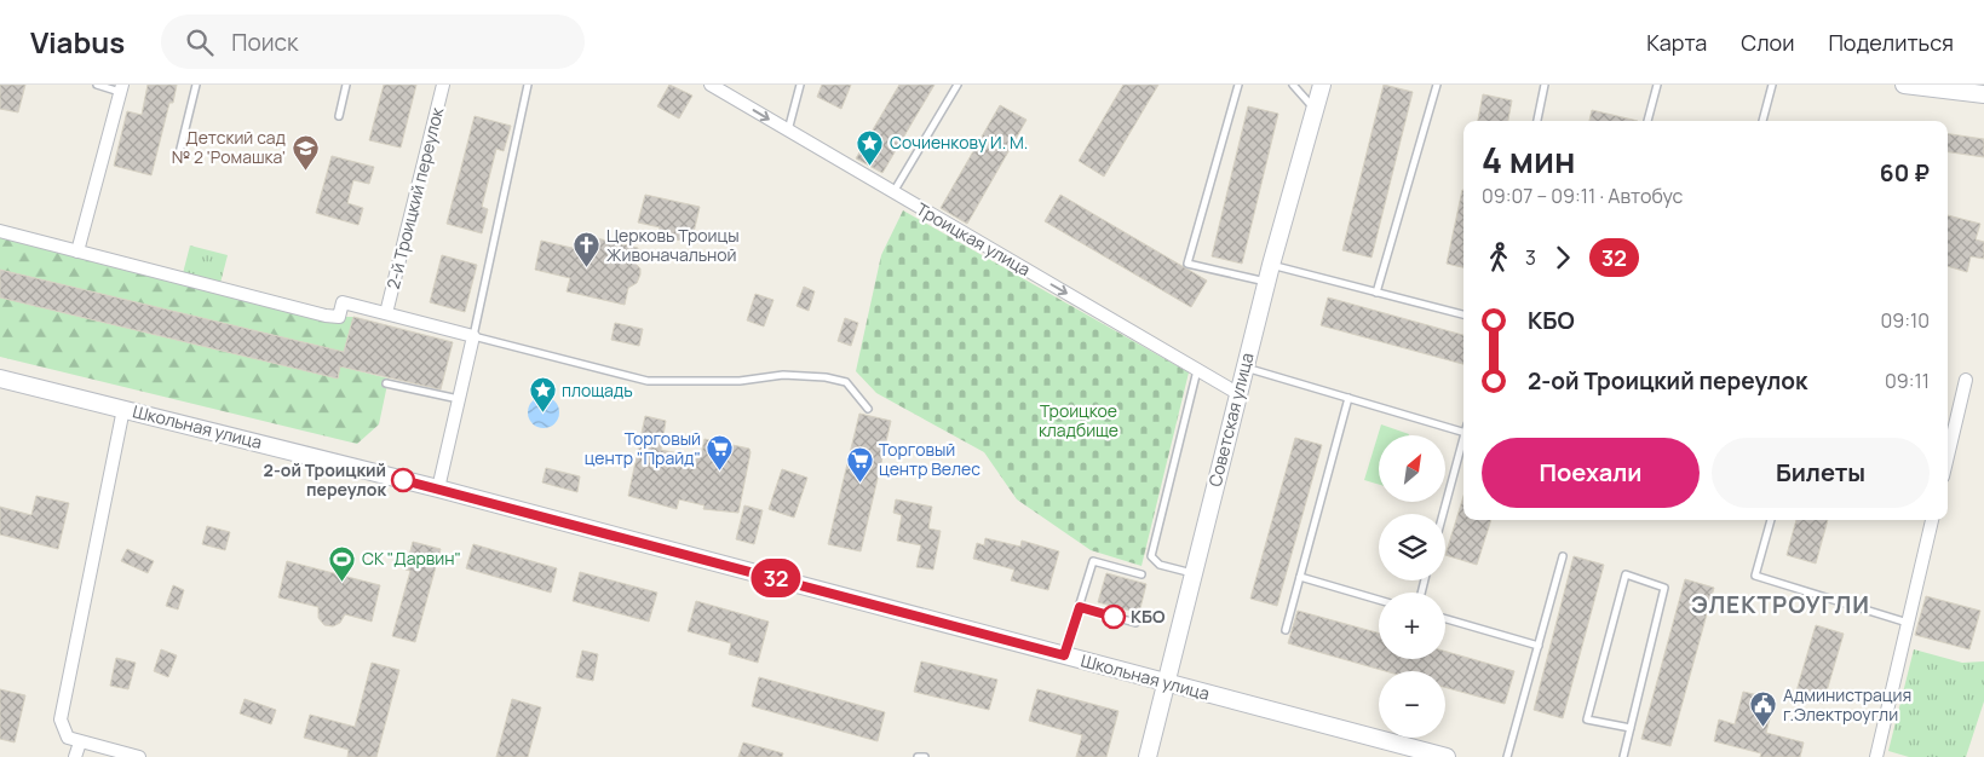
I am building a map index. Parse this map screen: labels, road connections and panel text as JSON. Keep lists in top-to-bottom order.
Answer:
{
  "streets": {
    "main road": ["Советская улица", "Школьная улица"],
    "street": ["2-й Троицкий переулок", "Троицкая улица"]
  },
  "crossings": [
    ["Троицкая улица", "Советская улица"],
    ["Советская улица", "Школьная улица"]
  ],
  "one_way": ["Троицкая улица"],
  "districts": ["ЭЛЕКТРОУГЛИ"],
  "parks": ["Троицкое кладбище"],
  "places": {
    "place": ["Сочиенкову И. М.", "площадь"],
    "school or university": ["Детский сад № 2 'Ромашка'"],
    "church": ["Церковь Троицы Живоначальной"],
    "supermarket": ["Торговый центр \"Прайд\"", "Торговый центр Велес"],
    "other": ["2-ой Троицкий переулок", "КБО"],
    "sports": ["СК \"Дарвин\""],
    "public building": ["Администрация г.Электроугли"]
  },
  "lines": ["bus line 32"],
  "north": "top right",
  "page": {
    "header": "Viabus",
    "search": "Поиск",
    "nav": ["Карта", "Слои", "Поделиться"],
    "on_map": "32",
    "heading": ["4 мин", "09:07 – 09:11 · Автобус", "60 ₽"],
    "legs": ["3", "32"],
    "list": [
      {
        "name": "КБО",
        "value": "09:10"
      },
      {
        "name": "2-ой Троицкий переулок",
        "value": "09:11"
      }
    ],
    "buttons": ["Поехали", "Билеты"],
    "map_buttons": ["+", "−"]
  }
}
